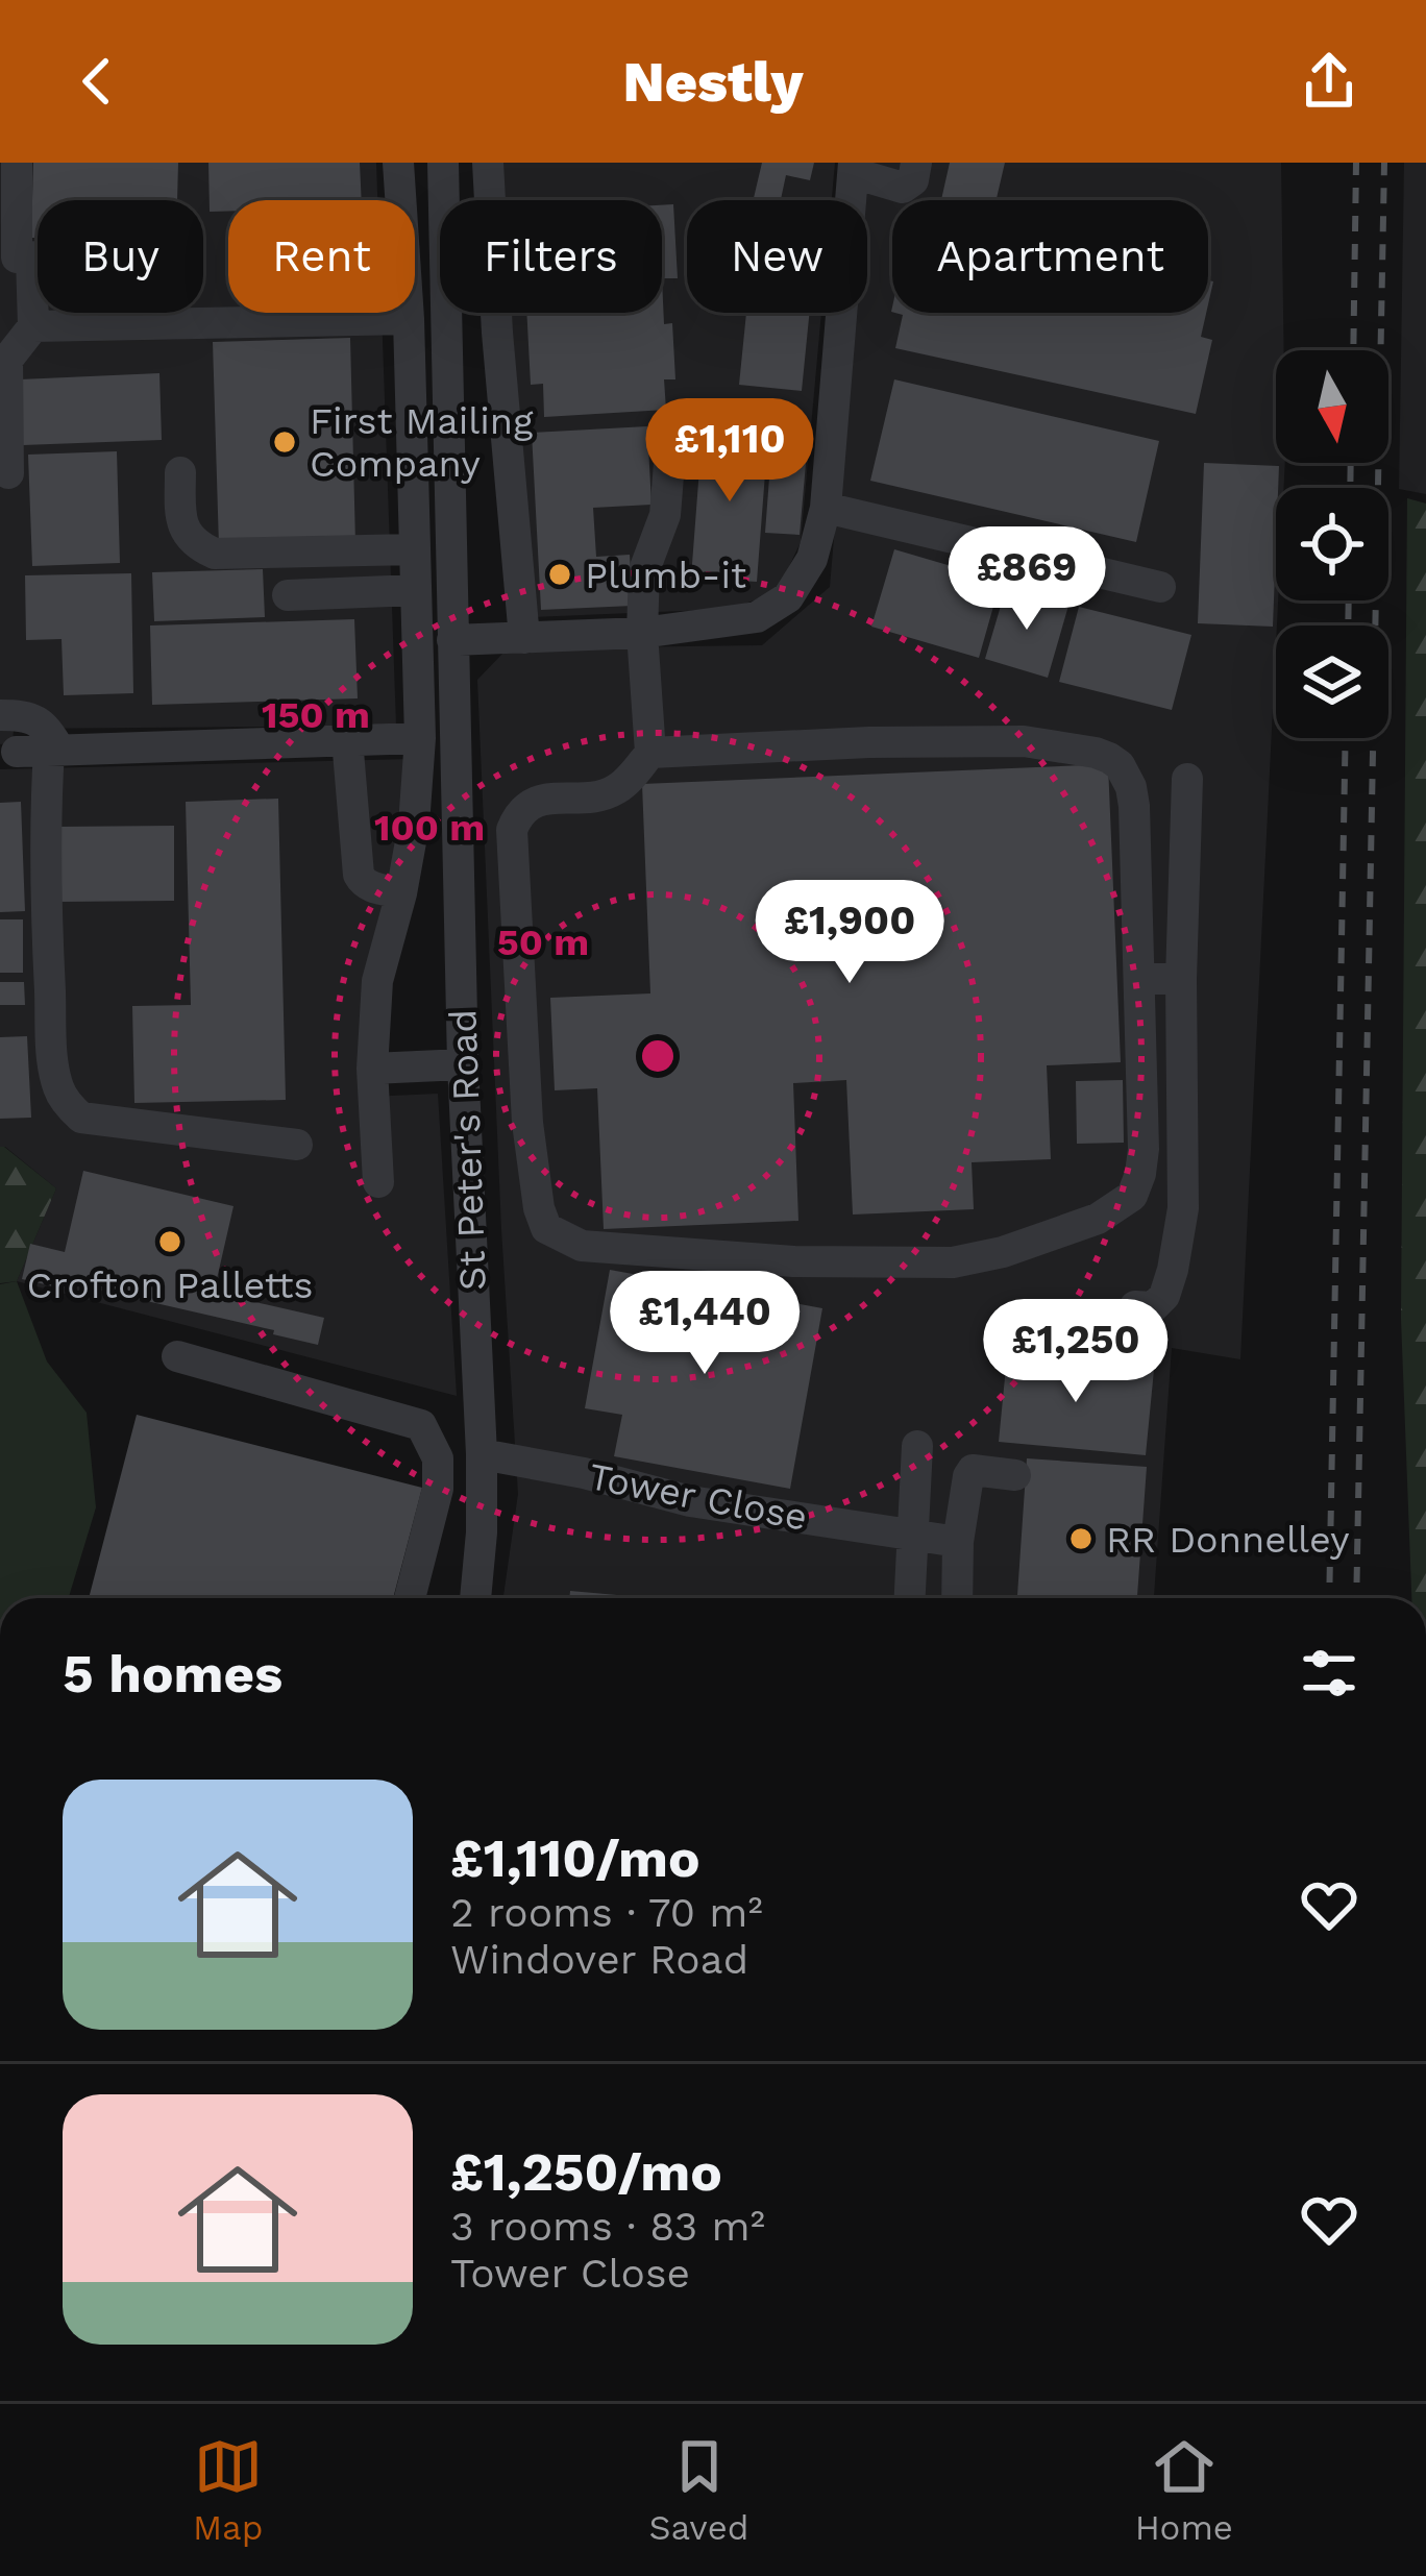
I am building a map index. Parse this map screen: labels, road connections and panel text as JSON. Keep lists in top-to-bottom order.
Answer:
{
  "streets": {
    "street": ["St Peter's Road", "Tower Close"]
  },
  "crossings": [
    ["St Peter's Road", "Tower Close"]
  ],
  "places": [
    "First Mailing Company",
    "Plumb-it",
    "Crofton Palletts",
    "RR Donnelley"
  ],
  "north": "bottom",
  "page": {
    "header": "Nestly",
    "chip": [
      "Buy",
      "Rent",
      "Filters",
      "New",
      "Apartment"
    ],
    "price": [
      "£1,110",
      "£869",
      "£1,900",
      "£1,440",
      "£1,250"
    ],
    "heading": "5 homes",
    "list": [
      {
        "name": "£1,110/mo",
        "note": "2 rooms · 70 m² · Windover Road"
      },
      {
        "name": "£1,250/mo",
        "note": "3 rooms · 83 m² · Tower Close"
      }
    ],
    "tabs": ["Map", "Saved", "Home"]
  },
  "rings": ["150 m", "100 m", "50 m"]
}
